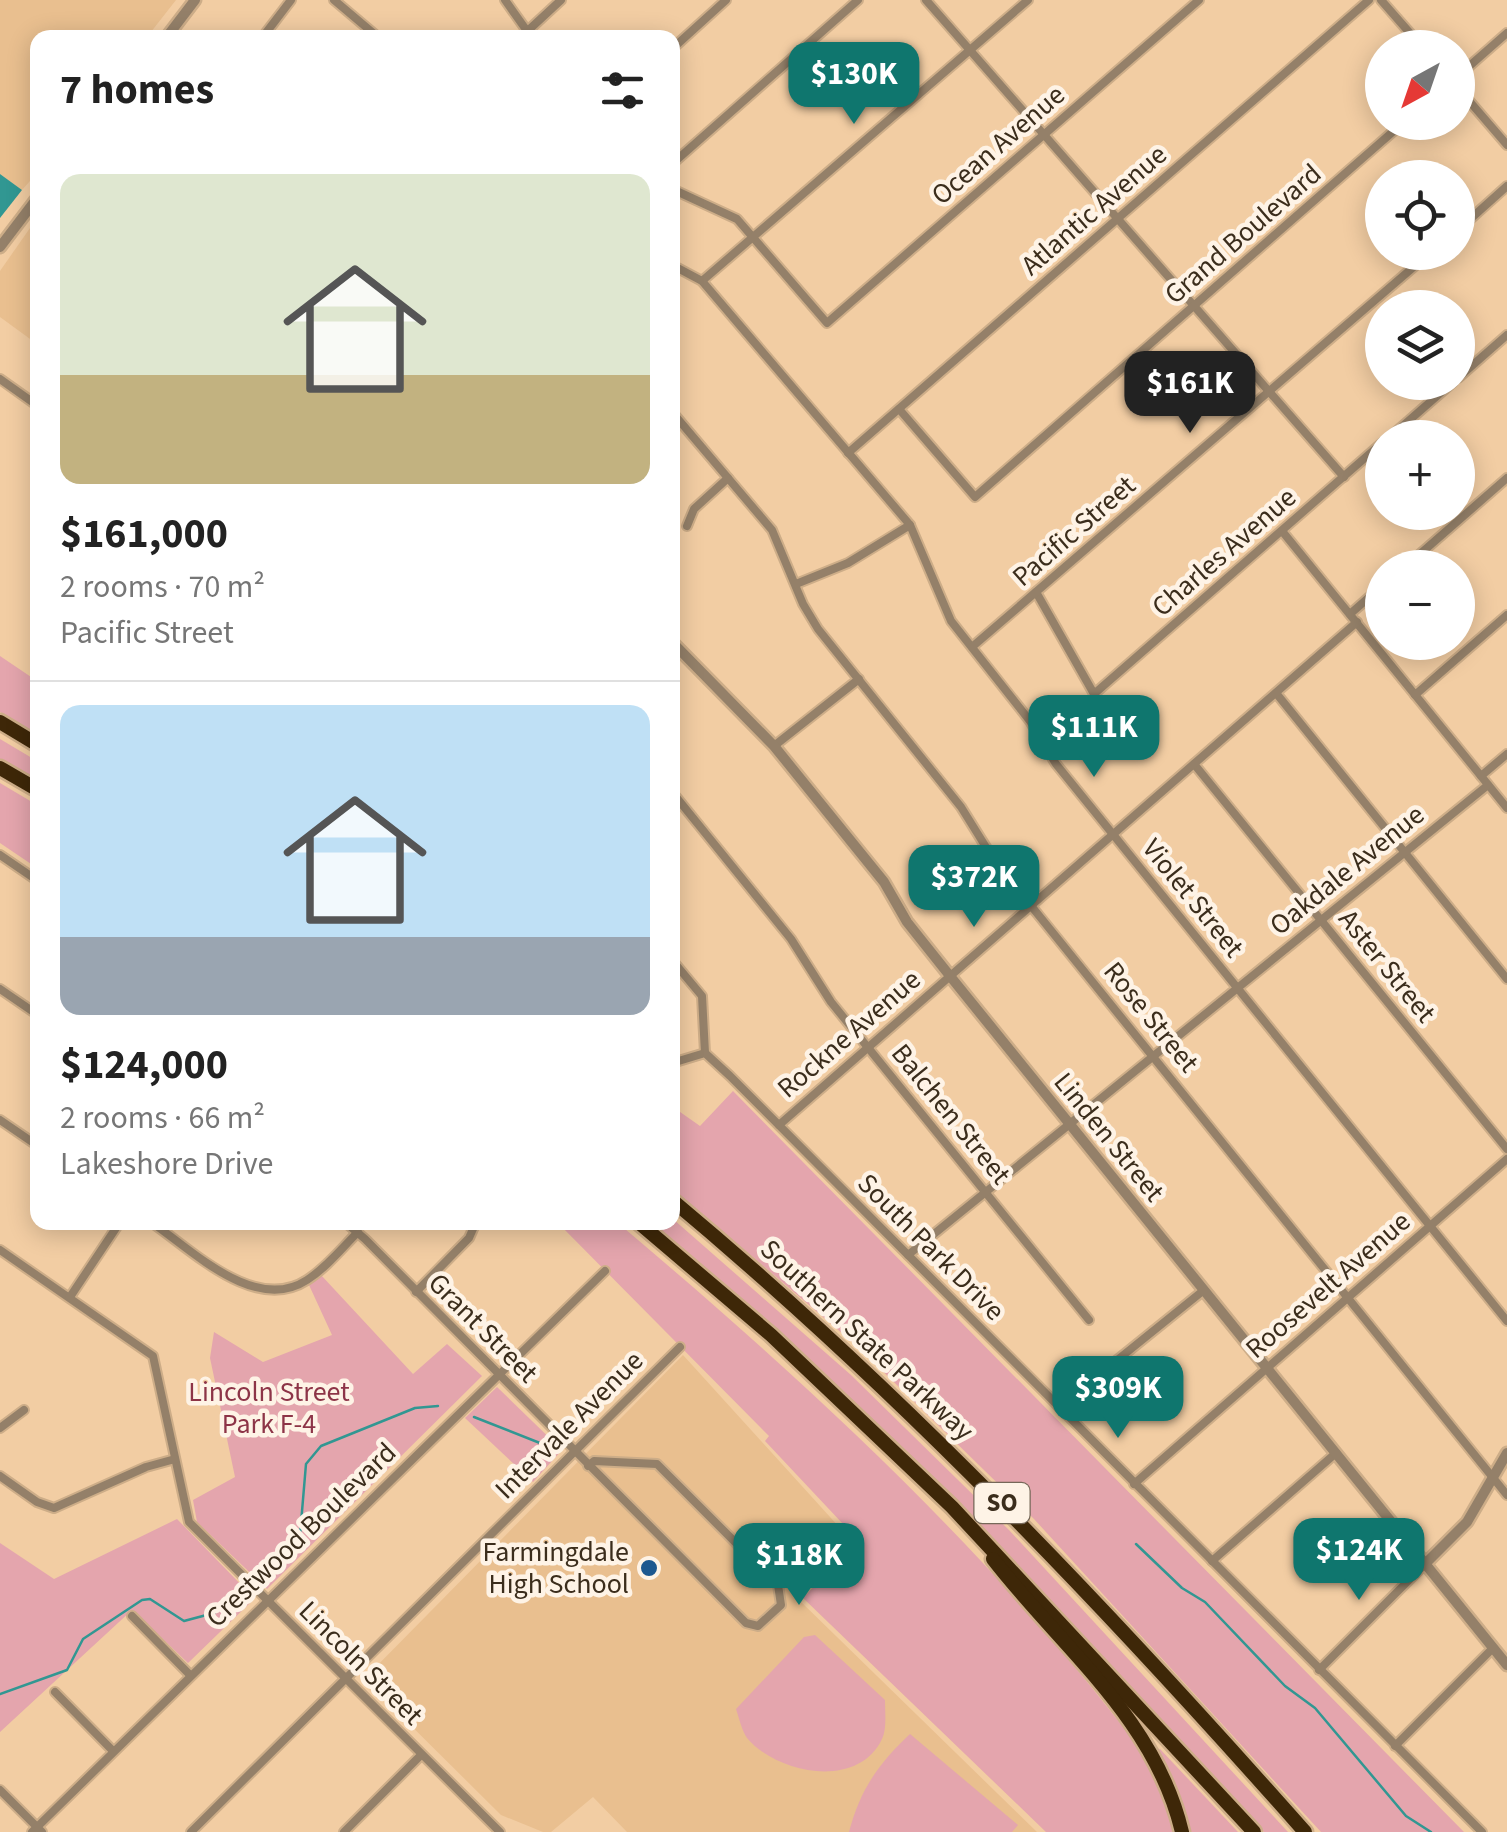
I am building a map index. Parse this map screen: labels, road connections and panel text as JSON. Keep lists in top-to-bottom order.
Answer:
{
  "streets": {
    "highway": ["Southern State Parkway", "SO"],
    "street": [
      "Ocean Avenue",
      "Atlantic Avenue",
      "Grand Boulevard",
      "Pacific Street",
      "Charles Avenue",
      "Oakdale Avenue",
      "Violet Street",
      "Aster Street",
      "Rose Street",
      "Rockne Avenue",
      "Balchen Street",
      "Linden Street",
      "South Park Drive",
      "Roosevelt Avenue",
      "Grant Street",
      "Intervale Avenue",
      "Crestwood Boulevard",
      "Lincoln Street"
    ]
  },
  "crossings": [
    ["Atlantic Avenue", "Grand Boulevard"],
    ["Atlantic Avenue", "Violet Street"],
    ["Pacific Street", "Charles Avenue"],
    ["Pacific Street", "Violet Street"],
    ["Oakdale Avenue", "Violet Street"],
    ["Oakdale Avenue", "Aster Street"],
    ["Oakdale Avenue", "Rose Street"],
    ["Oakdale Avenue", "Balchen Street"],
    ["Oakdale Avenue", "Linden Street"],
    ["Oakdale Avenue", "South Park Drive"],
    ["Violet Street", "Rockne Avenue"],
    ["Violet Street", "Roosevelt Avenue"],
    ["Aster Street", "Rockne Avenue"],
    ["Rose Street", "Rockne Avenue"],
    ["Rose Street", "Roosevelt Avenue"],
    ["Rockne Avenue", "Balchen Street"],
    ["Rockne Avenue", "Linden Street"],
    ["Rockne Avenue", "South Park Drive"],
    ["Linden Street", "Roosevelt Avenue"],
    ["South Park Drive", "Roosevelt Avenue"],
    ["Grant Street", "Intervale Avenue"],
    ["Grant Street", "Crestwood Boulevard"],
    ["Intervale Avenue", "Lincoln Street"],
    ["Crestwood Boulevard", "Lincoln Street"]
  ],
  "parks": ["Lincoln Street Park F-4"],
  "places": ["Farmingdale High School"],
  "north": "bottom left",
  "page": {
    "map_buttons": ["+", "−"],
    "heading": "7 homes",
    "price": [
      "$130K",
      "$161K",
      "$111K",
      "$372K",
      "$309K",
      "$124K",
      "$118K"
    ],
    "list": [
      {
        "name": "$161,000",
        "note": "2 rooms · 70 m² · Pacific Street"
      },
      {
        "name": "$124,000",
        "note": "2 rooms · 66 m² · Lakeshore Drive"
      }
    ]
  }
}
